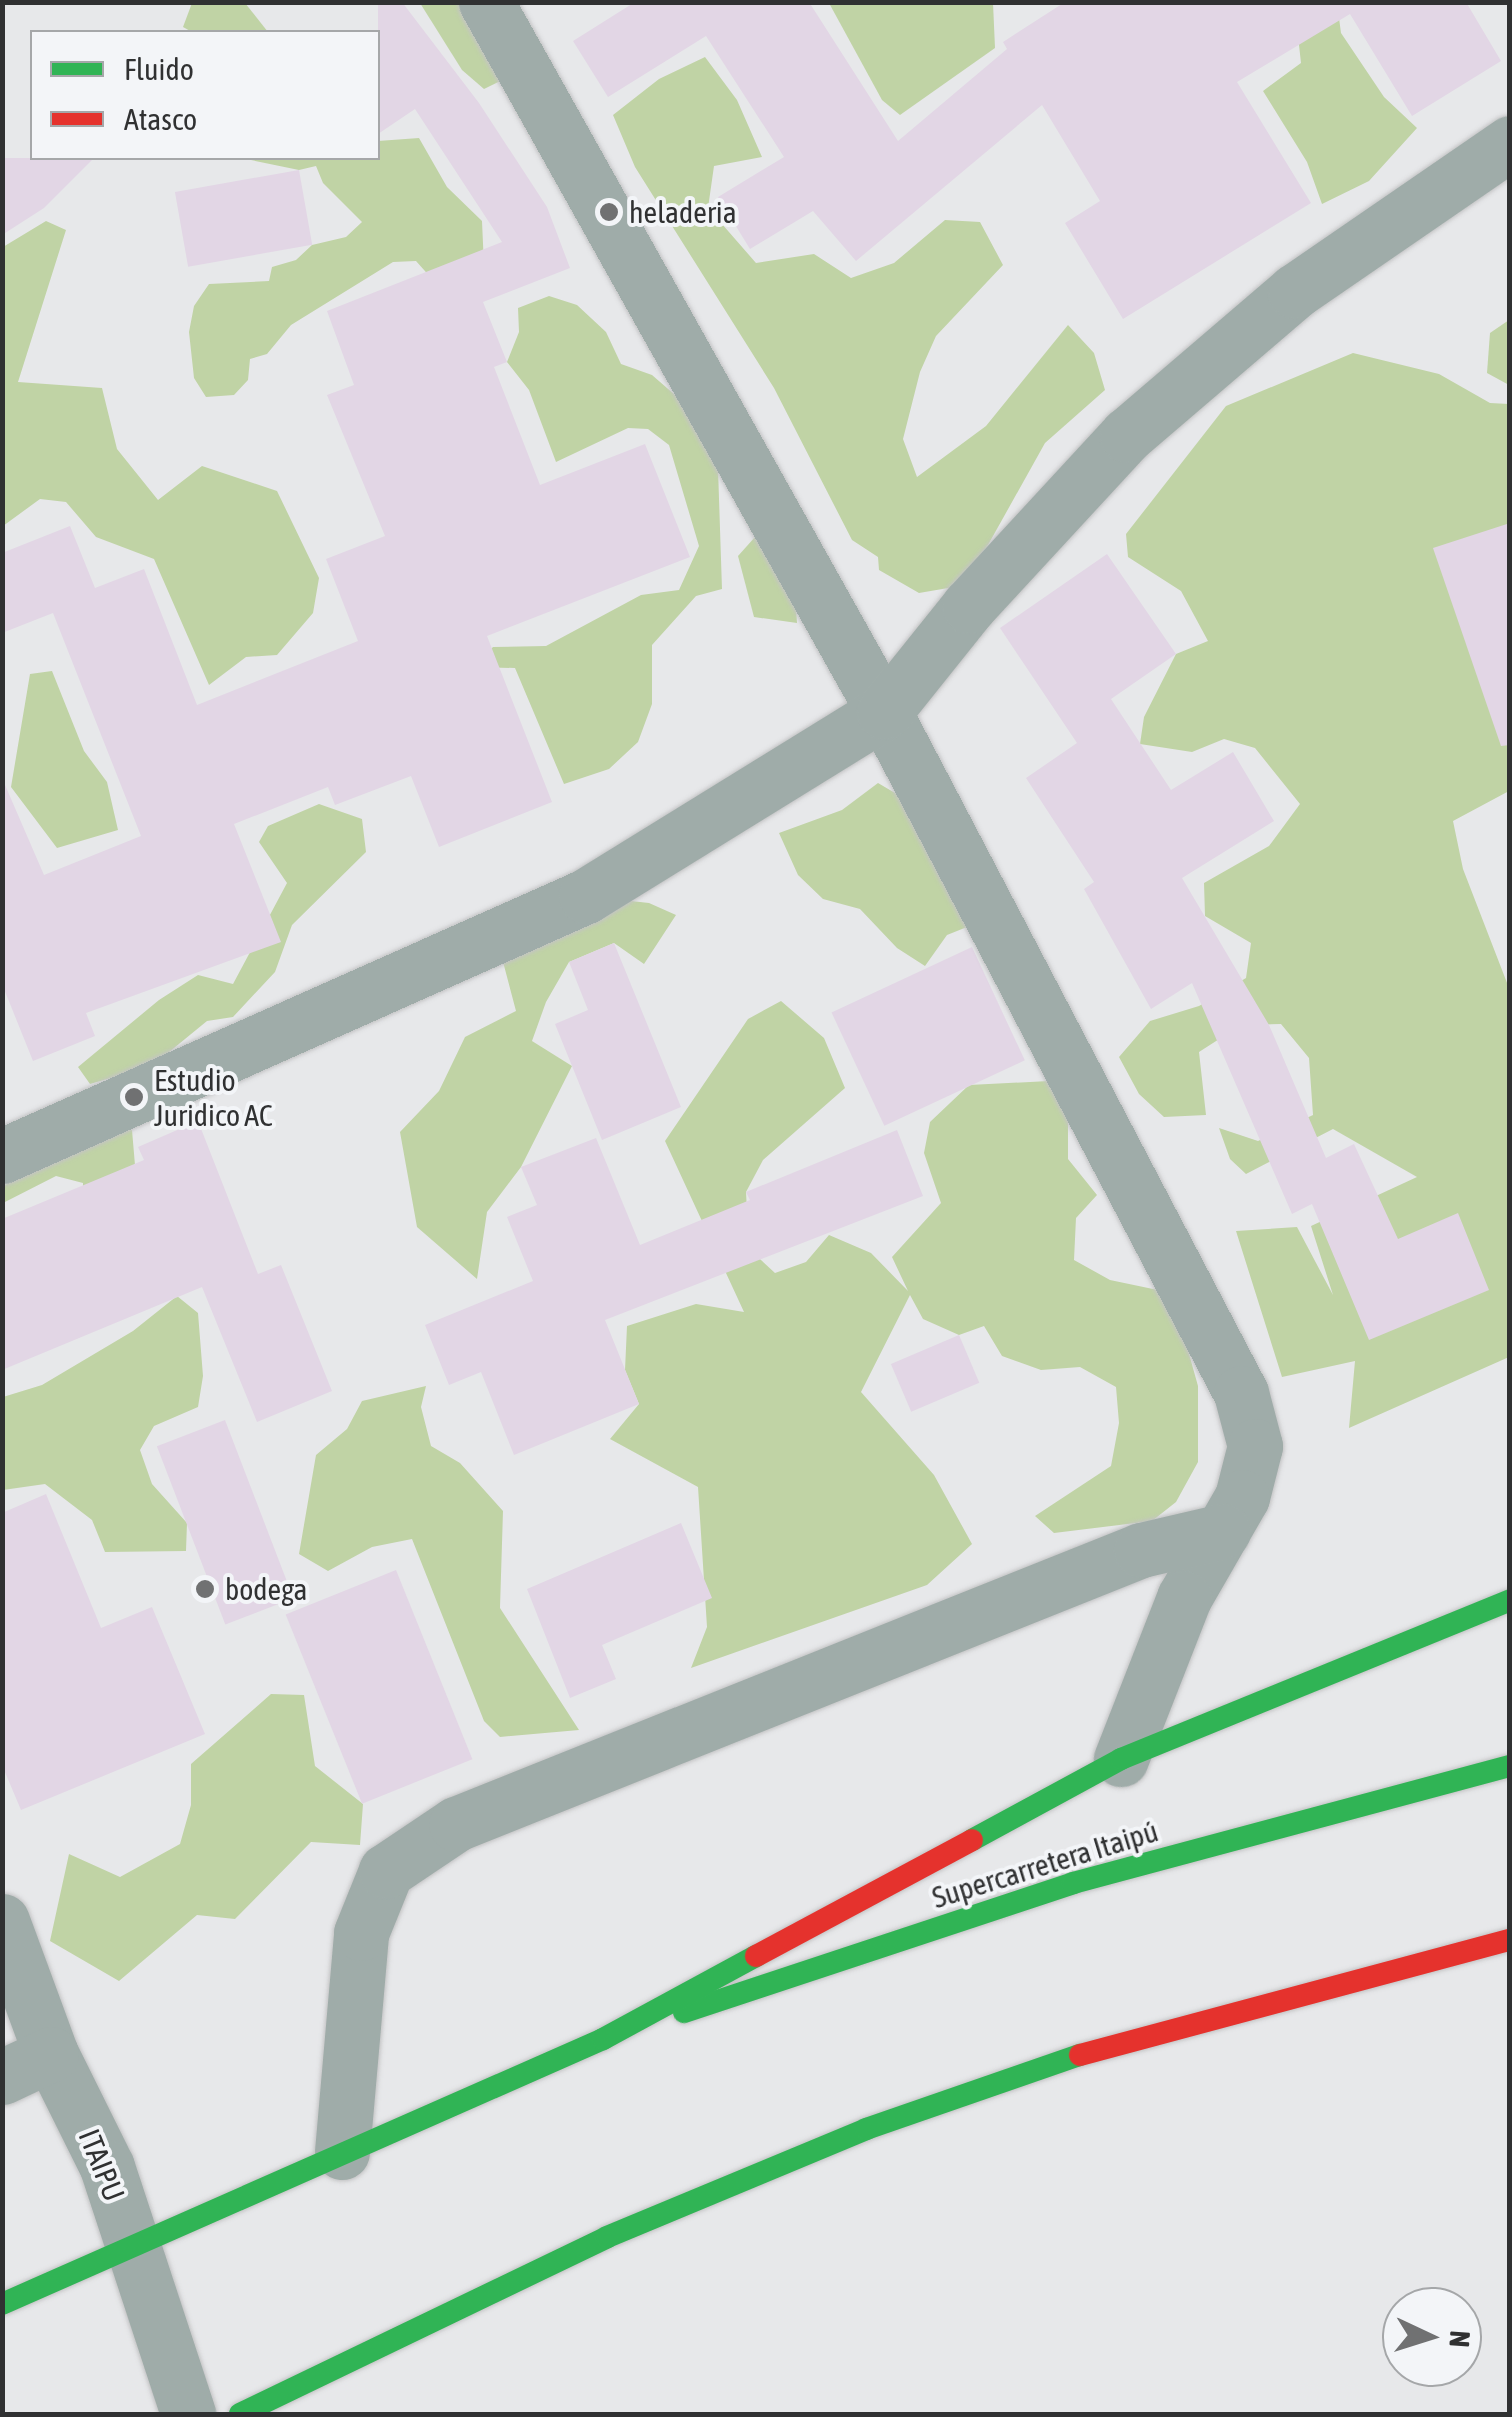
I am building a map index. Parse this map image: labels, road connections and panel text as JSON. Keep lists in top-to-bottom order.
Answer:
{
  "streets": {
    "main road": ["Supercarretera Itaipú"],
    "street": ["ITAIPU"]
  },
  "places": ["heladeria", "Estudio Juridico AC", "bodega"],
  "legend": ["Fluido", "Atasco"],
  "north": "right"
}
